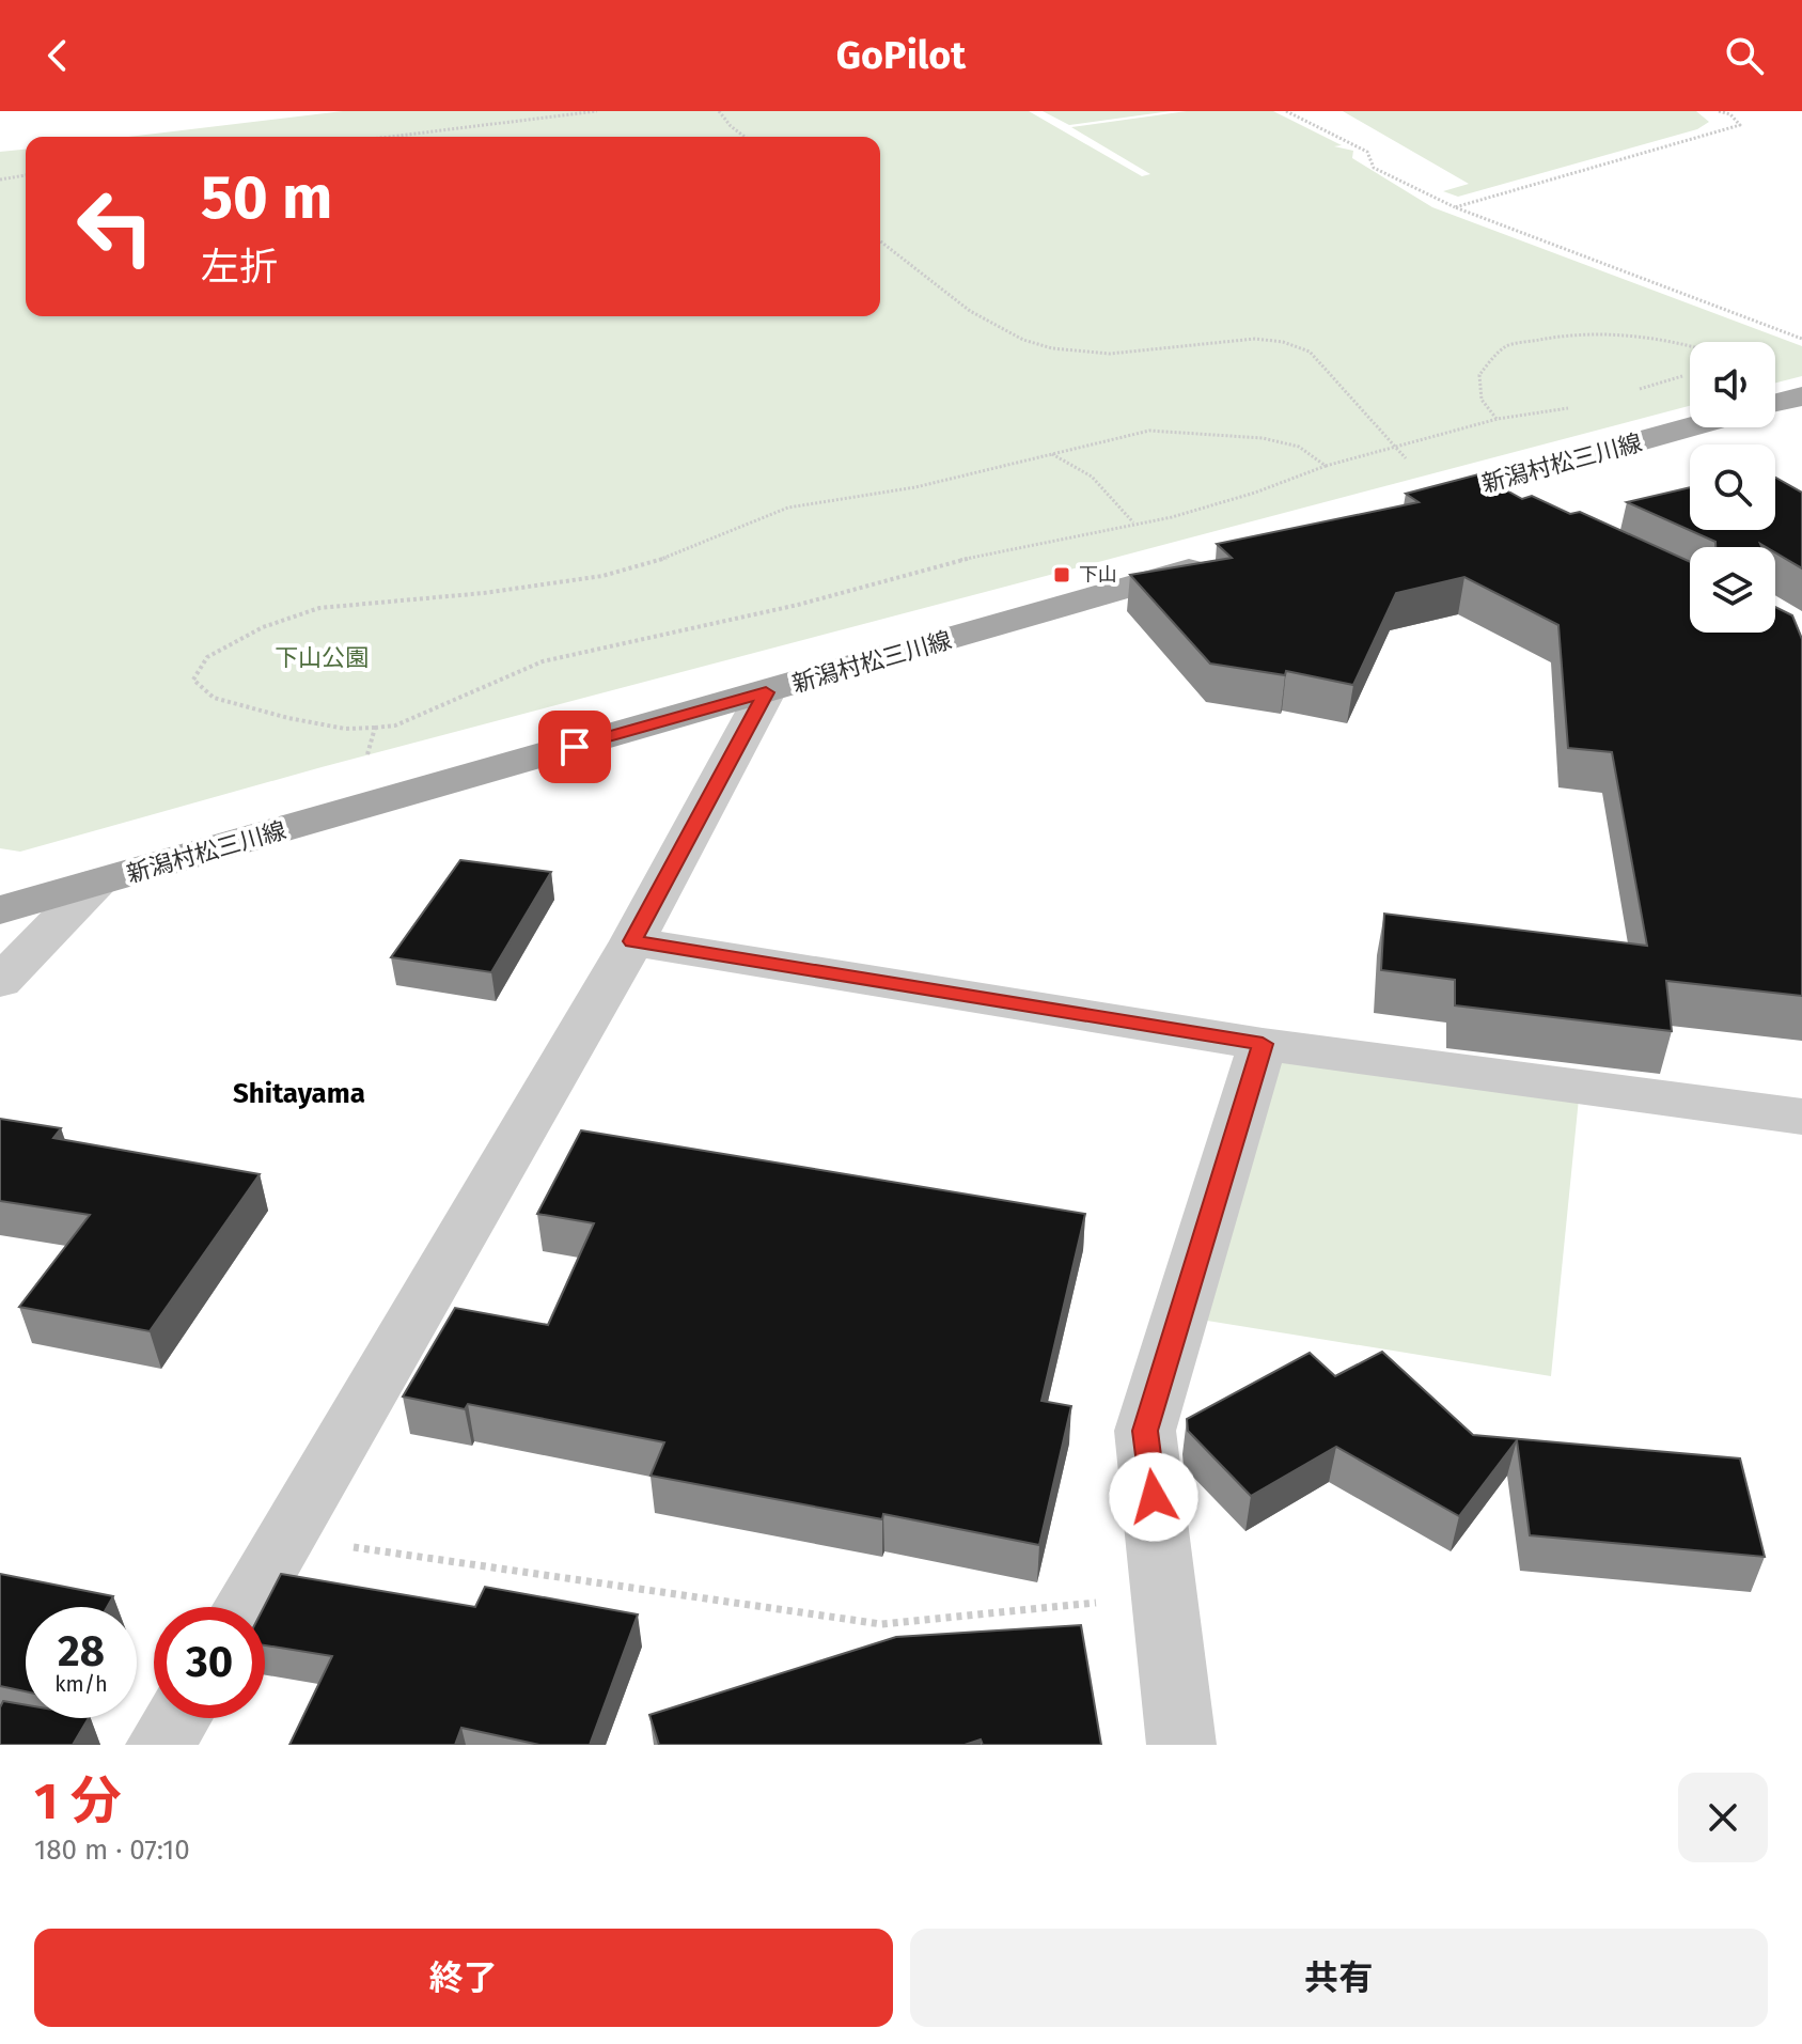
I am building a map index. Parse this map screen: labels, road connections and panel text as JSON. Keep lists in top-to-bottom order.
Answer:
{
  "streets": {
    "main road": ["新潟村松三川線"]
  },
  "districts": ["Shitayama"],
  "parks": ["下山公園"],
  "places": {
    "transit": ["下山"]
  },
  "page": {
    "header": "GoPilot",
    "turn": ["50 m", "左折"],
    "speed": "28 km/h",
    "limit": "30",
    "heading": ["1 分", "180 m · 07:10"],
    "buttons": ["終了", "共有"]
  }
}
